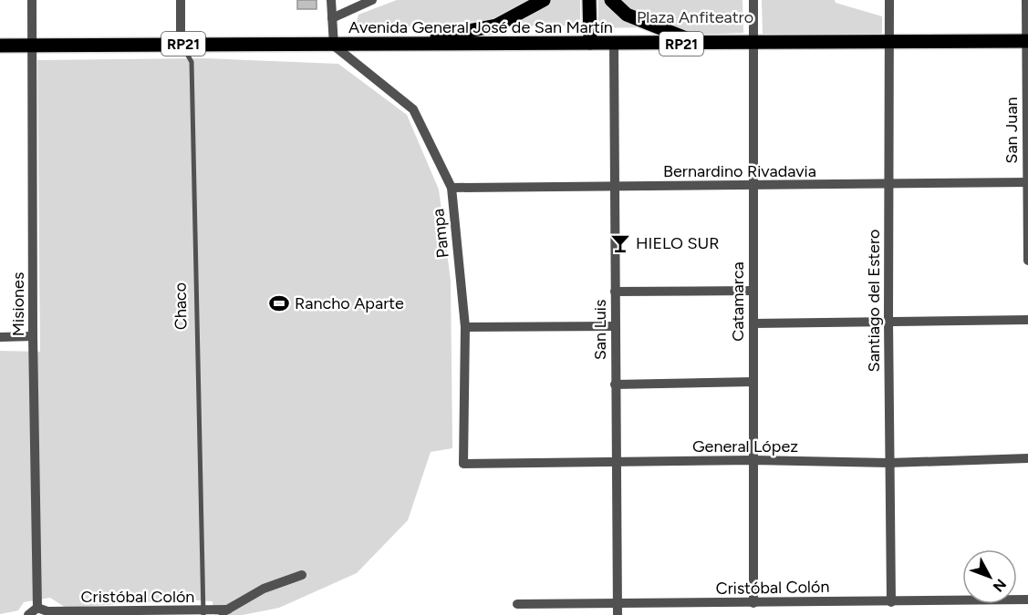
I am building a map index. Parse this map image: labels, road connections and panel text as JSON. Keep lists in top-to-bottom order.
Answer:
{
  "streets": {
    "main road": ["Avenida General José de San Martín", "RP21"],
    "street": [
      "San Juan",
      "Bernardino Rivadavia",
      "Pampa",
      "Santiago del Estero",
      "Catamarca",
      "Misiones",
      "Chaco",
      "San Luis",
      "General López",
      "Cristóbal Colón"
    ]
  },
  "crossings": [
    ["Avenida General José de San Martín", "San Juan"],
    ["Avenida General José de San Martín", "Pampa"],
    ["Avenida General José de San Martín", "Santiago del Estero"],
    ["Avenida General José de San Martín", "Catamarca"],
    ["Avenida General José de San Martín", "Misiones"],
    ["Avenida General José de San Martín", "Chaco"],
    ["Avenida General José de San Martín", "San Luis"],
    ["San Juan", "Bernardino Rivadavia"],
    ["Bernardino Rivadavia", "Pampa"],
    ["Bernardino Rivadavia", "Santiago del Estero"],
    ["Bernardino Rivadavia", "Catamarca"],
    ["Bernardino Rivadavia", "San Luis"],
    ["Pampa", "General López"],
    ["Santiago del Estero", "General López"],
    ["Santiago del Estero", "Cristóbal Colón"],
    ["Catamarca", "General López"],
    ["Catamarca", "Cristóbal Colón"],
    ["Misiones", "Cristóbal Colón"],
    ["Chaco", "Cristóbal Colón"],
    ["San Luis", "General López"],
    ["San Luis", "Cristóbal Colón"]
  ],
  "parks": ["Plaza Anfiteatro"],
  "places": {
    "bar": ["HIELO SUR"],
    "sports": ["Rancho Aparte"]
  },
  "north": "bottom right"
}
